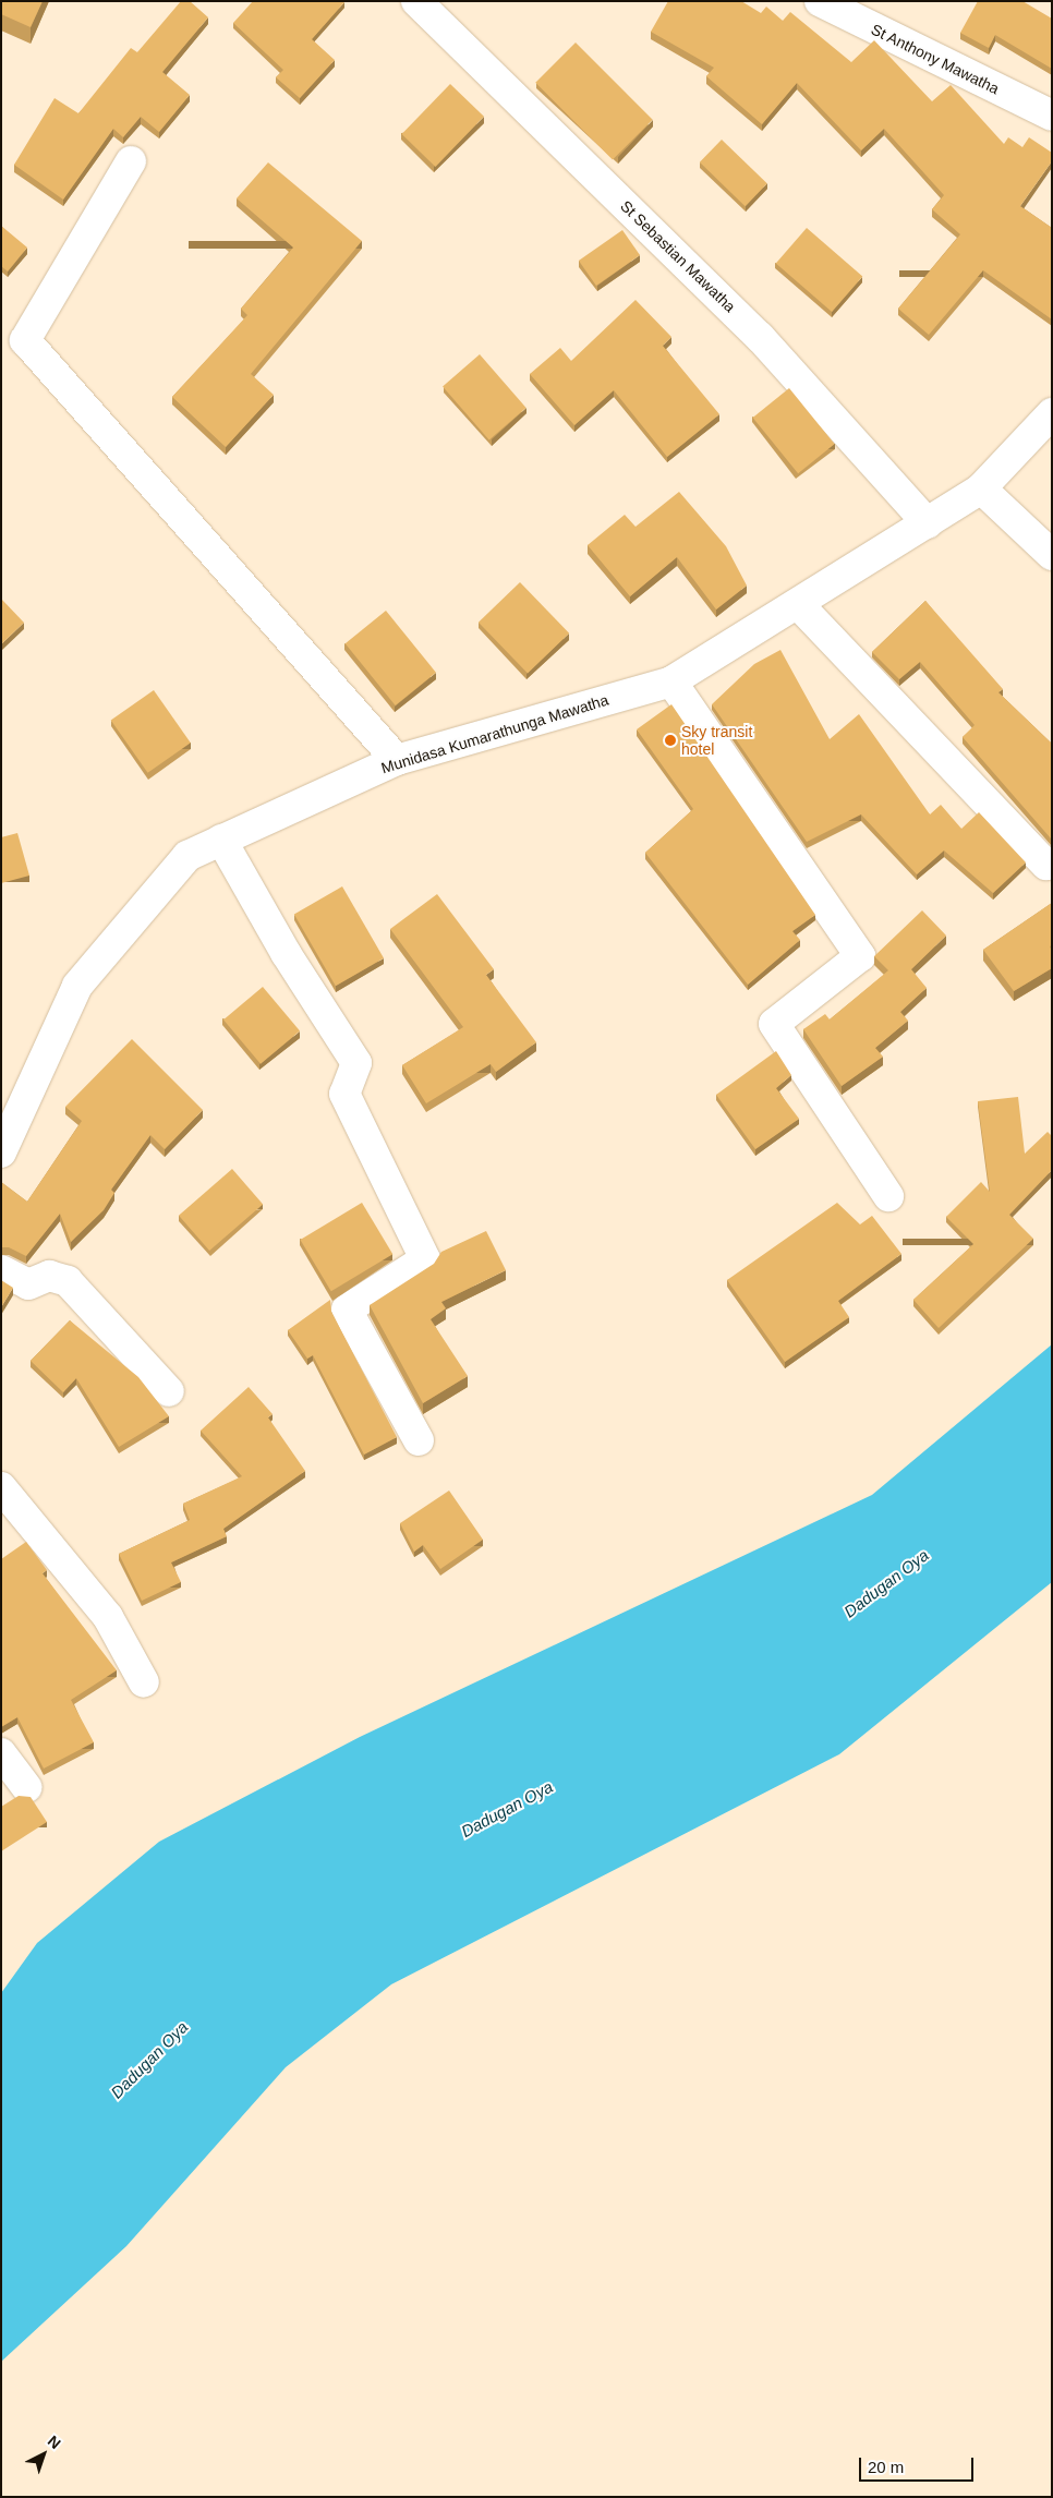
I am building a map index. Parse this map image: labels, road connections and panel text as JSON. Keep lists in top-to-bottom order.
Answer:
{
  "streets": {
    "street": ["St Anthony Mawatha", "St Sebastian Mawatha", "Munidasa Kumarathunga Mawatha"]
  },
  "crossings": [
    ["St Sebastian Mawatha", "Munidasa Kumarathunga Mawatha"]
  ],
  "water": ["Dadugan Oya"],
  "places": ["Sky transit hotel"],
  "scale_bar": "20 m",
  "north": "top right"
}
